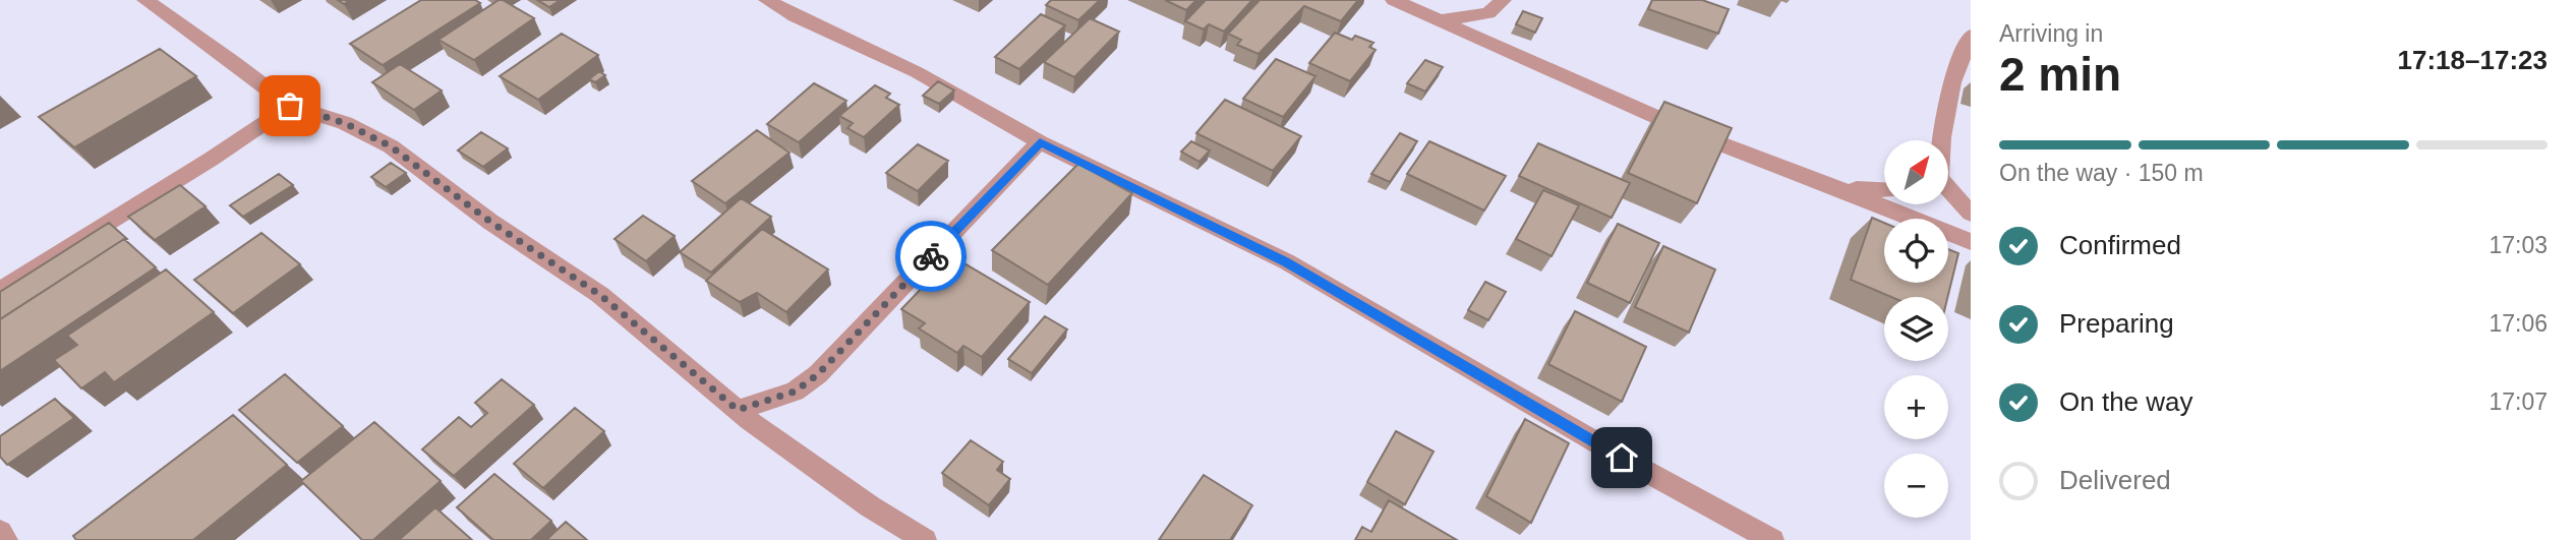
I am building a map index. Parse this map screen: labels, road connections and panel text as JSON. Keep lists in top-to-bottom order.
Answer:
{
  "north": "top right",
  "page": {
    "heading": ["2 min", "Arriving in", "17:18–17:23"],
    "bar": "On the way · 150 m",
    "map_buttons": ["+", "−"],
    "list": [
      ["Confirmed", "17:03"],
      ["Preparing", "17:06"],
      ["On the way", "17:07"],
      "Delivered"
    ]
  }
}
